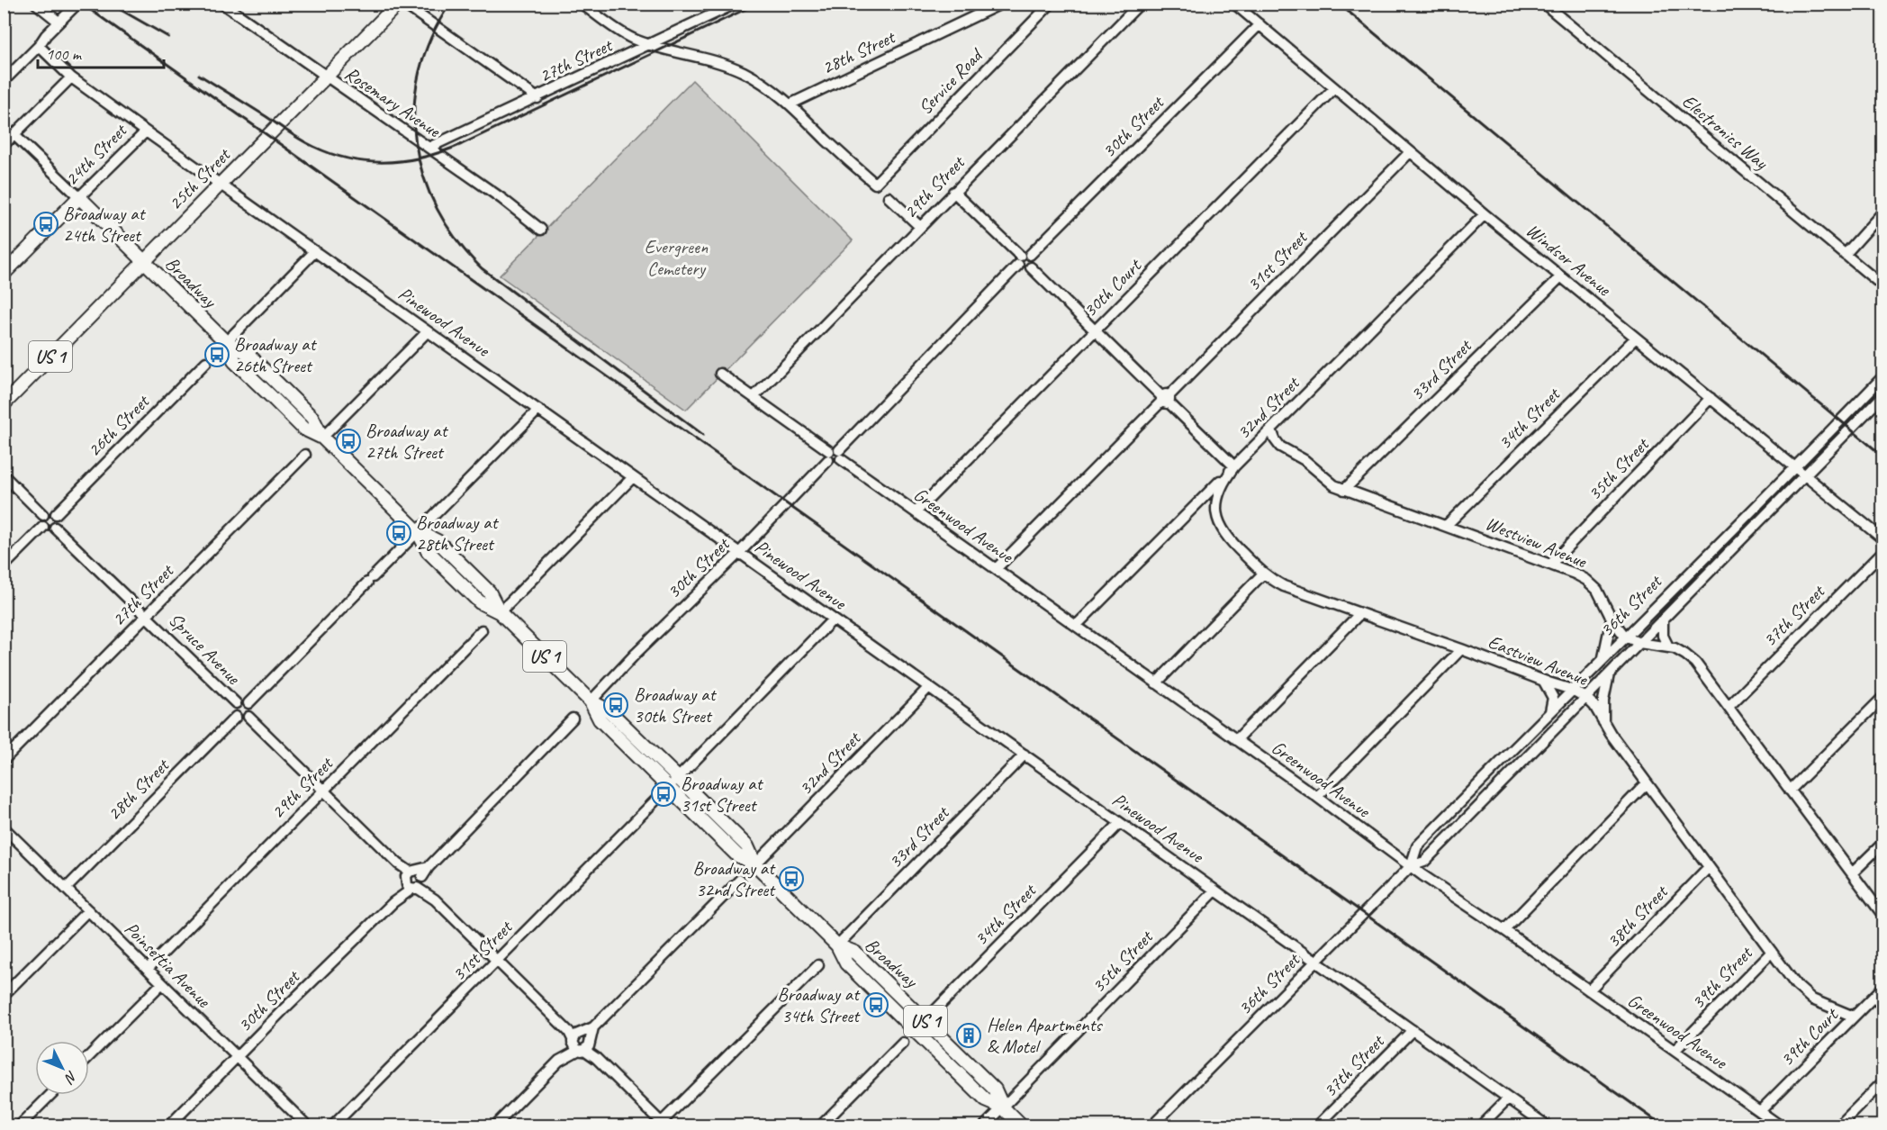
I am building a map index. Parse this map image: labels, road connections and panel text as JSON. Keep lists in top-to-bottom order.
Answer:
{
  "streets": {
    "main road": [
      "24th Street",
      "25th Street",
      "Broadway",
      "US 1"
    ],
    "street": [
      "28th Street",
      "27th Street",
      "Service Road",
      "Rosemary Avenue",
      "30th Street",
      "Electronics Way",
      "29th Street",
      "Windsor Avenue",
      "31st Street",
      "30th Court",
      "Pinewood Avenue",
      "33rd Street",
      "32nd Street",
      "34th Street",
      "26th Street",
      "35th Street",
      "Greenwood Avenue",
      "Westview Avenue",
      "36th Street",
      "37th Street",
      "Spruce Avenue",
      "Eastview Avenue",
      "38th Street",
      "Poinsettia Avenue",
      "39th Street",
      "39th Court"
    ]
  },
  "crossings": [
    ["28th Street", "Service Road"],
    ["28th Street", "Spruce Avenue"],
    ["28th Street", "Poinsettia Avenue"],
    ["27th Street", "Rosemary Avenue"],
    ["27th Street", "Spruce Avenue"],
    ["Rosemary Avenue", "25th Street"],
    ["30th Street", "Windsor Avenue"],
    ["30th Street", "Broadway"],
    ["30th Street", "Pinewood Avenue"],
    ["30th Street", "Greenwood Avenue"],
    ["30th Street", "Poinsettia Avenue"],
    ["24th Street", "Broadway"],
    ["24th Street", "Pinewood Avenue"],
    ["25th Street", "Broadway"],
    ["25th Street", "Pinewood Avenue"],
    ["29th Street", "Greenwood Avenue"],
    ["29th Street", "Poinsettia Avenue"],
    ["Windsor Avenue", "31st Street"],
    ["Windsor Avenue", "30th Court"],
    ["Windsor Avenue", "33rd Street"],
    ["Windsor Avenue", "32nd Street"],
    ["Windsor Avenue", "34th Street"],
    ["Windsor Avenue", "35th Street"],
    ["Windsor Avenue", "36th Street"],
    ["31st Street", "Greenwood Avenue"],
    ["Broadway", "33rd Street"],
    ["Broadway", "32nd Street"],
    ["Broadway", "34th Street"],
    ["Broadway", "35th Street"],
    ["30th Court", "Greenwood Avenue"],
    ["Pinewood Avenue", "33rd Street"],
    ["Pinewood Avenue", "32nd Street"],
    ["Pinewood Avenue", "34th Street"],
    ["Pinewood Avenue", "35th Street"],
    ["Pinewood Avenue", "36th Street"],
    ["Pinewood Avenue", "37th Street"],
    ["33rd Street", "Westview Avenue"],
    ["32nd Street", "Greenwood Avenue"],
    ["32nd Street", "Westview Avenue"],
    ["32nd Street", "Eastview Avenue"],
    ["34th Street", "Westview Avenue"],
    ["26th Street", "Spruce Avenue"],
    ["35th Street", "Westview Avenue"],
    ["Greenwood Avenue", "36th Street"],
    ["Greenwood Avenue", "38th Street"],
    ["Greenwood Avenue", "39th Street"],
    ["Greenwood Avenue", "39th Court"],
    ["Westview Avenue", "36th Street"],
    ["Westview Avenue", "37th Street"],
    ["36th Street", "Eastview Avenue"],
    ["Eastview Avenue", "38th Street"],
    ["Eastview Avenue", "39th Street"],
    ["Eastview Avenue", "39th Court"]
  ],
  "parks": ["Evergreen Cemetery"],
  "places": {
    "bus stop": [
      "Broadway at 24th Street",
      "Broadway at 26th Street",
      "Broadway at 27th Street",
      "Broadway at 28th Street",
      "Broadway at 30th Street",
      "Broadway at 31st Street",
      "Broadway at 32nd Street",
      "Broadway at 34th Street"
    ],
    "building": ["Helen Apartments & Motel"]
  },
  "scale_bar": "100 m",
  "north": "bottom right"
}
